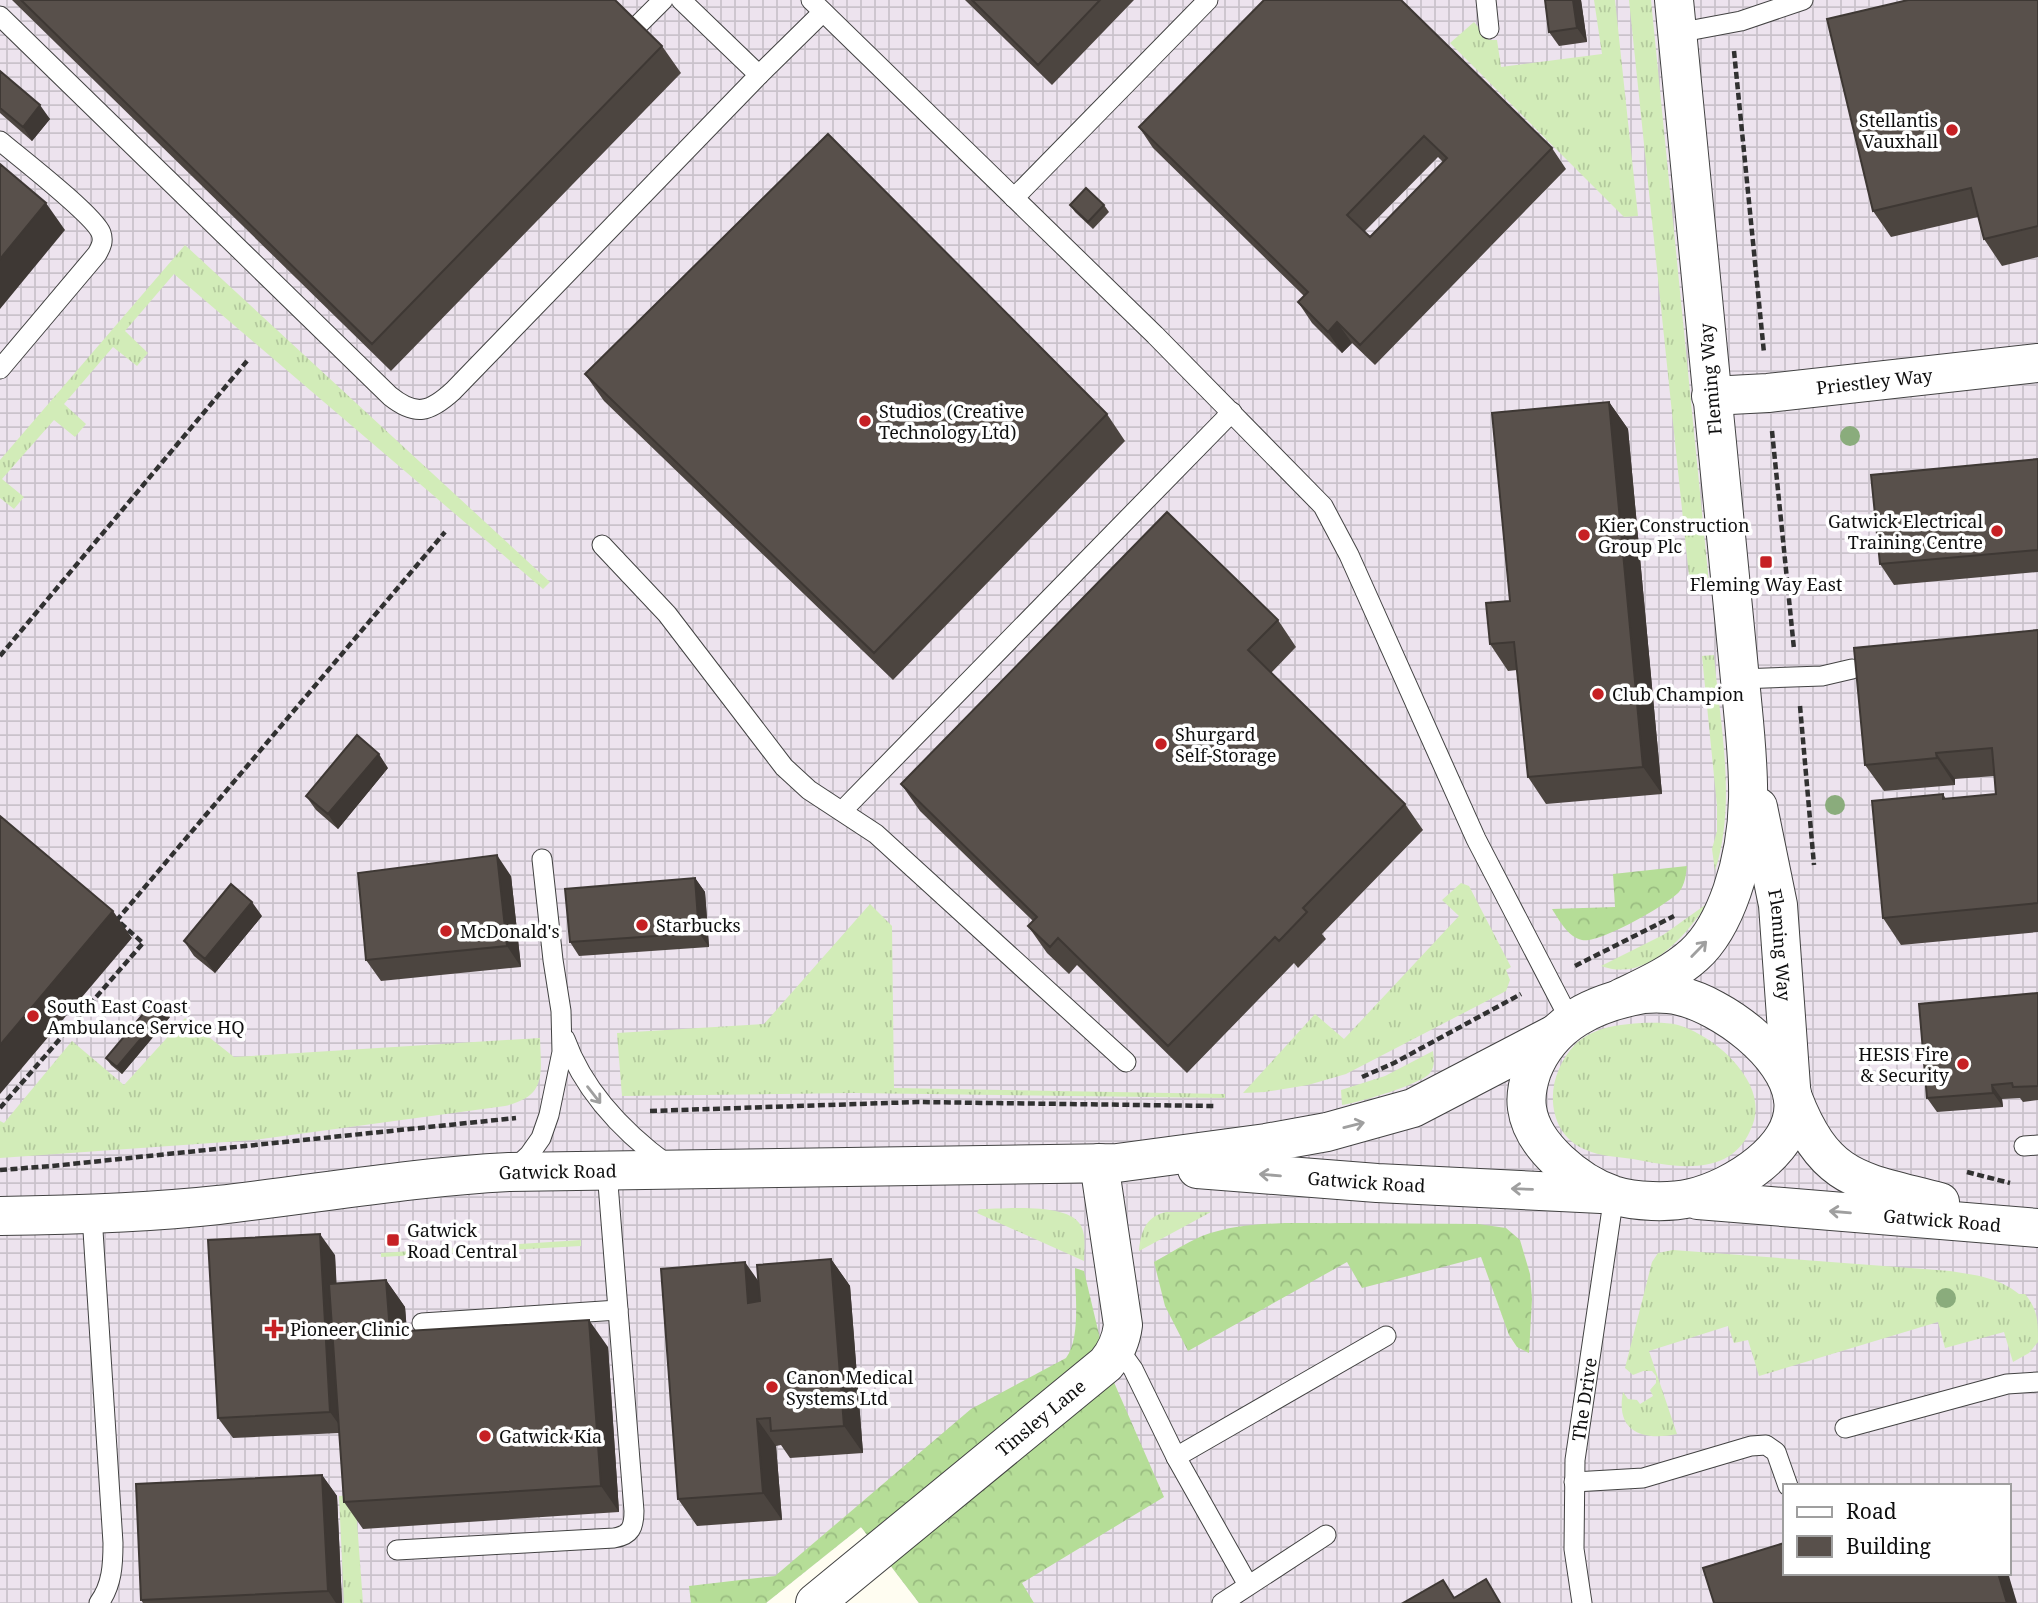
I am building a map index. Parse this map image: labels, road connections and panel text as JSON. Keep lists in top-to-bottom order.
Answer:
{
  "streets": {
    "street": [
      "Fleming Way",
      "Priestley Way",
      "Gatwick Road",
      "Tinsley Lane"
    ],
    "lane": ["The Drive"]
  },
  "crossings": [
    ["Fleming Way", "Priestley Way"],
    ["Fleming Way", "Gatwick Road"],
    ["Fleming Way", "The Drive"],
    ["Gatwick Road", "The Drive"]
  ],
  "places": {
    "other": [
      "Stellantis Vauxhall",
      "Studios (Creative Technology Ltd)",
      "Gatwick Electrical Training Centre",
      "Kier Construction Group Plc",
      "Club Champion",
      "Shurgard Self-Storage",
      "Starbucks",
      "McDonald's",
      "South East Coast Ambulance Service HQ",
      "HESIS Fire & Security",
      "Canon Medical Systems Ltd",
      "Gatwick Kia"
    ],
    "transit": ["Fleming Way East", "Gatwick Road Central"],
    "health": ["Pioneer Clinic"]
  },
  "legend": ["Road", "Building"]
}
